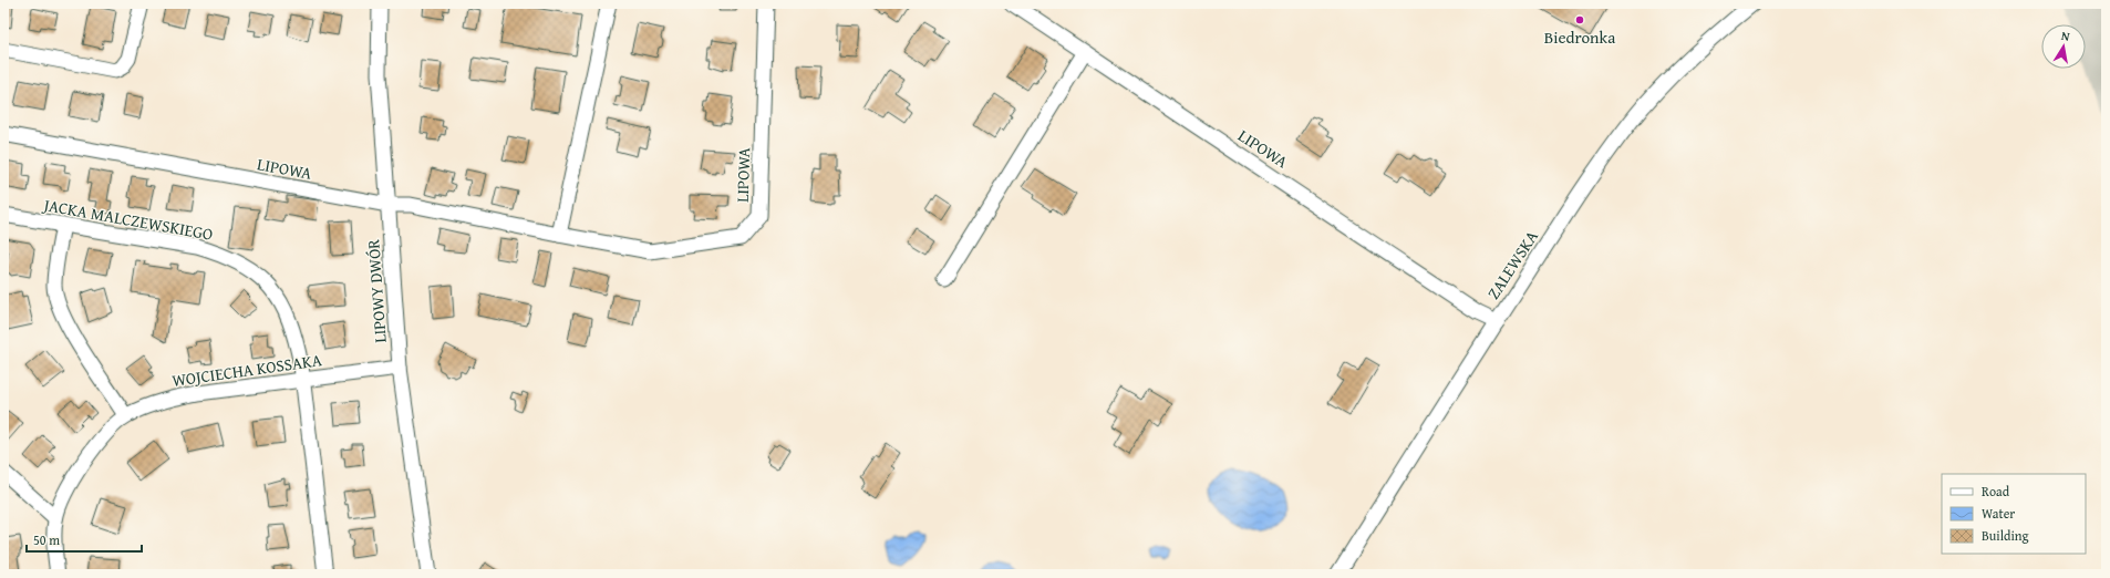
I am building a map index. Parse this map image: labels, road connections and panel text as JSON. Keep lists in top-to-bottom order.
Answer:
{
  "streets": {
    "street": [
      "LIPOWA",
      "JACKA MALCZEWSKIEGO",
      "ZALEWSKA",
      "LIPOWY DWÓR",
      "WOJCIECHA KOSSAKA"
    ]
  },
  "crossings": [
    ["LIPOWA", "ZALEWSKA"],
    ["LIPOWA", "LIPOWY DWÓR"],
    ["JACKA MALCZEWSKIEGO", "WOJCIECHA KOSSAKA"],
    ["LIPOWY DWÓR", "WOJCIECHA KOSSAKA"]
  ],
  "places": ["Biedronka"],
  "legend": ["Road", "Water", "Building"],
  "scale_bar": "50 m",
  "north": "top"
}
